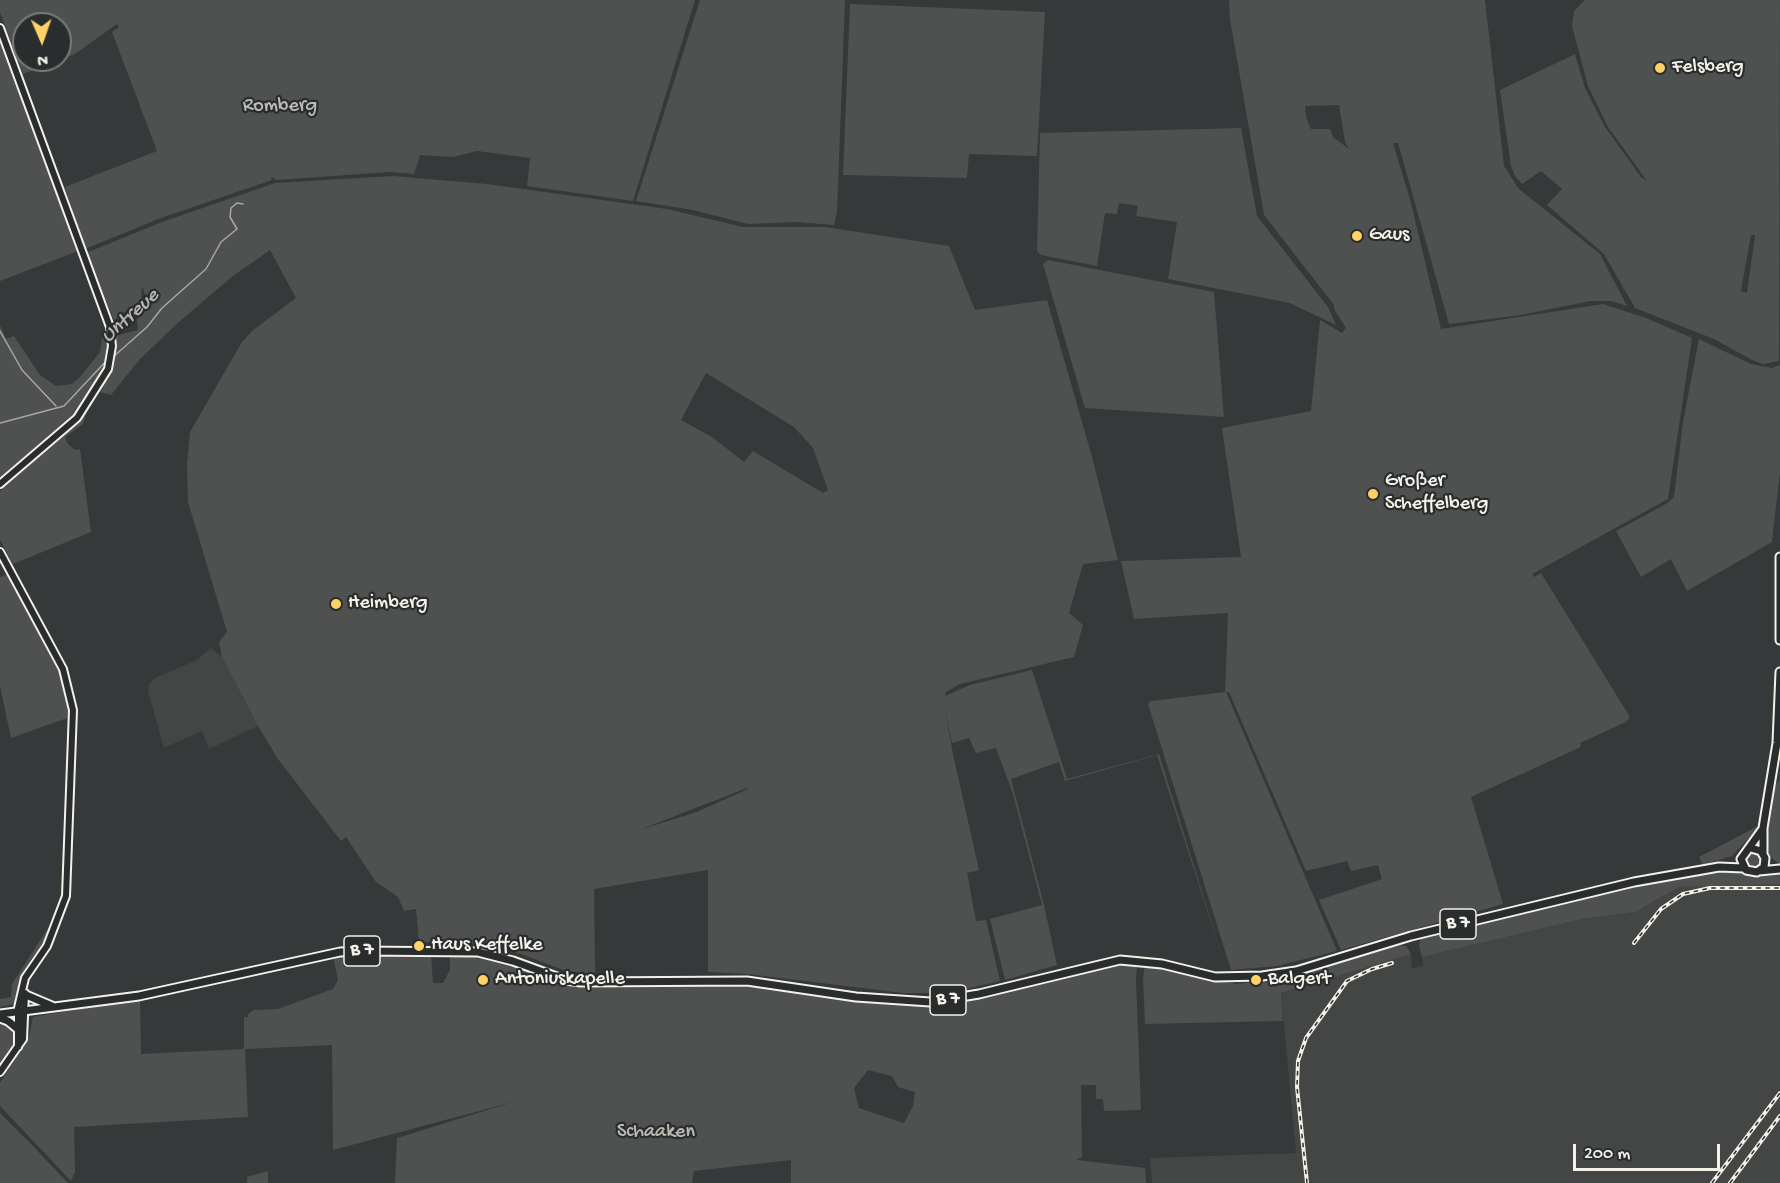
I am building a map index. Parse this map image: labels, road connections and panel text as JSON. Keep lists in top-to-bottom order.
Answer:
{
  "streets": {
    "main road": ["B 7"]
  },
  "water": ["Untreue"],
  "parks": ["Romberg", "Schaaken"],
  "places": [
    "Felsberg",
    "Gaus",
    "Großer Scheffelberg",
    "Heimberg",
    "Haus Keffelke",
    "Antoniuskapelle",
    "Balgert"
  ],
  "scale_bar": "200 m",
  "north": "bottom"
}
